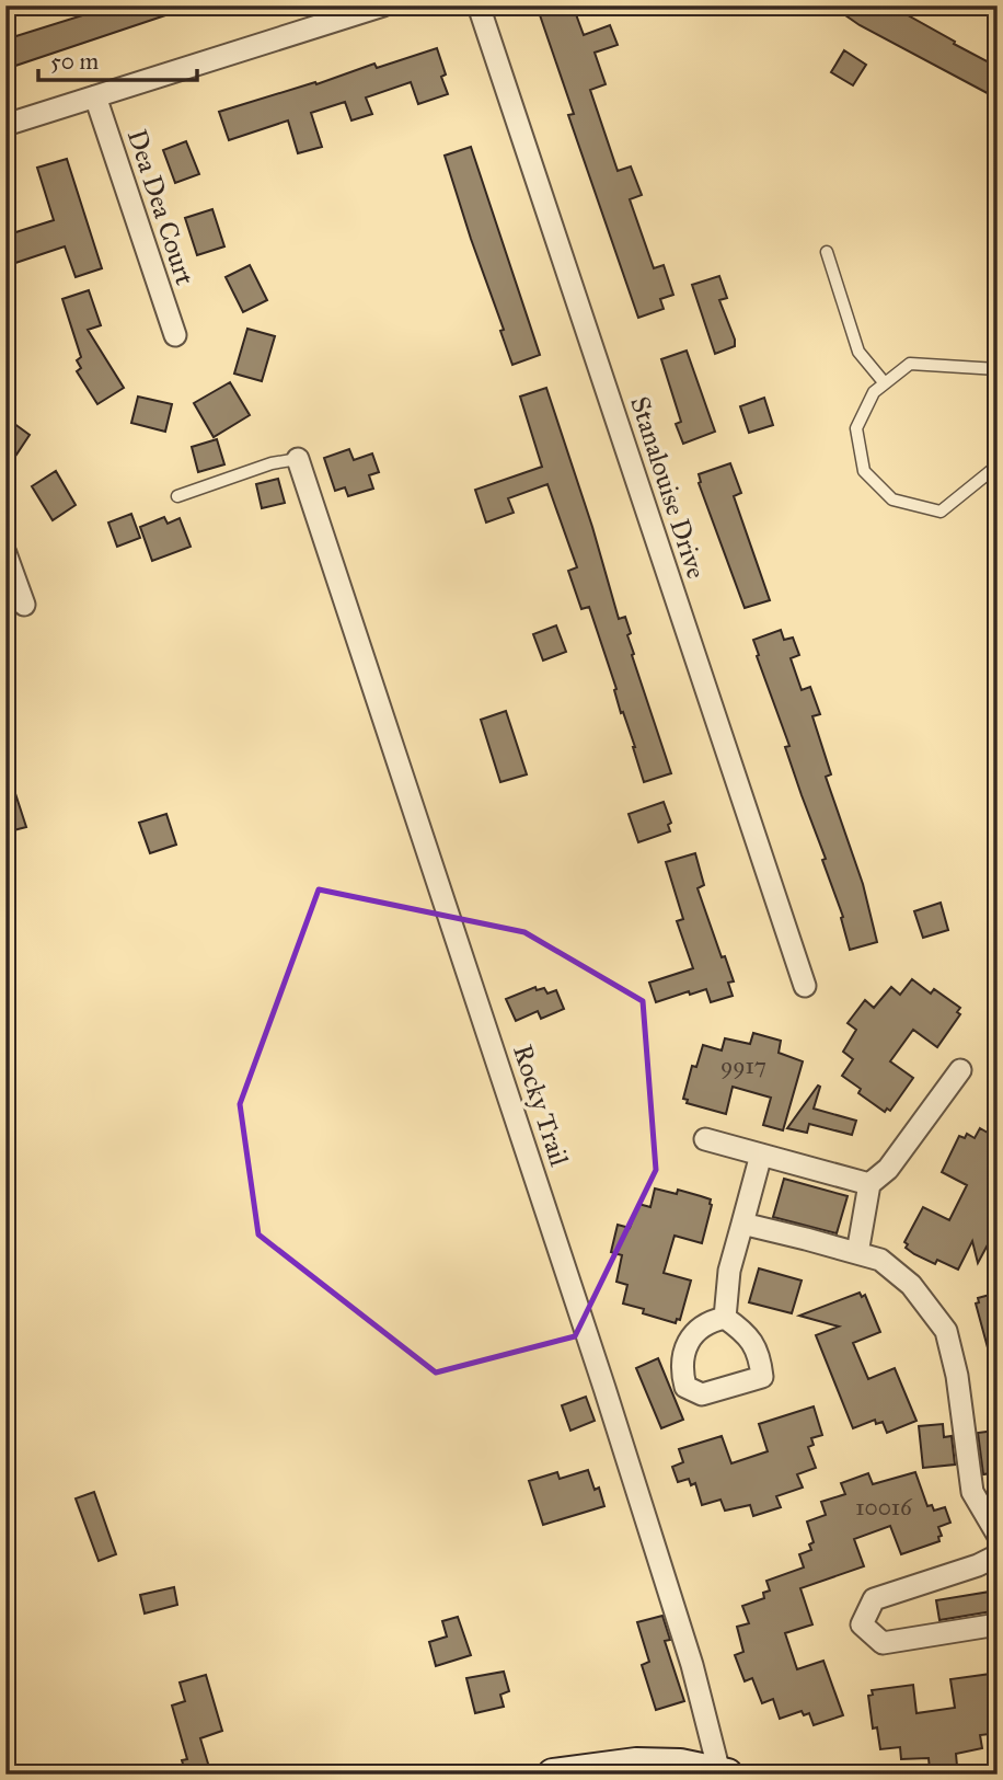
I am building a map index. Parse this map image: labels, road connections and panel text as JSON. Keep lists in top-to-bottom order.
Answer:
{
  "streets": {
    "street": ["Dea Dea Court", "Stanalouise Drive", "Rocky Trail"]
  },
  "house_numbers": ["9917", "10016"],
  "scale_bar": "50 m"
}
